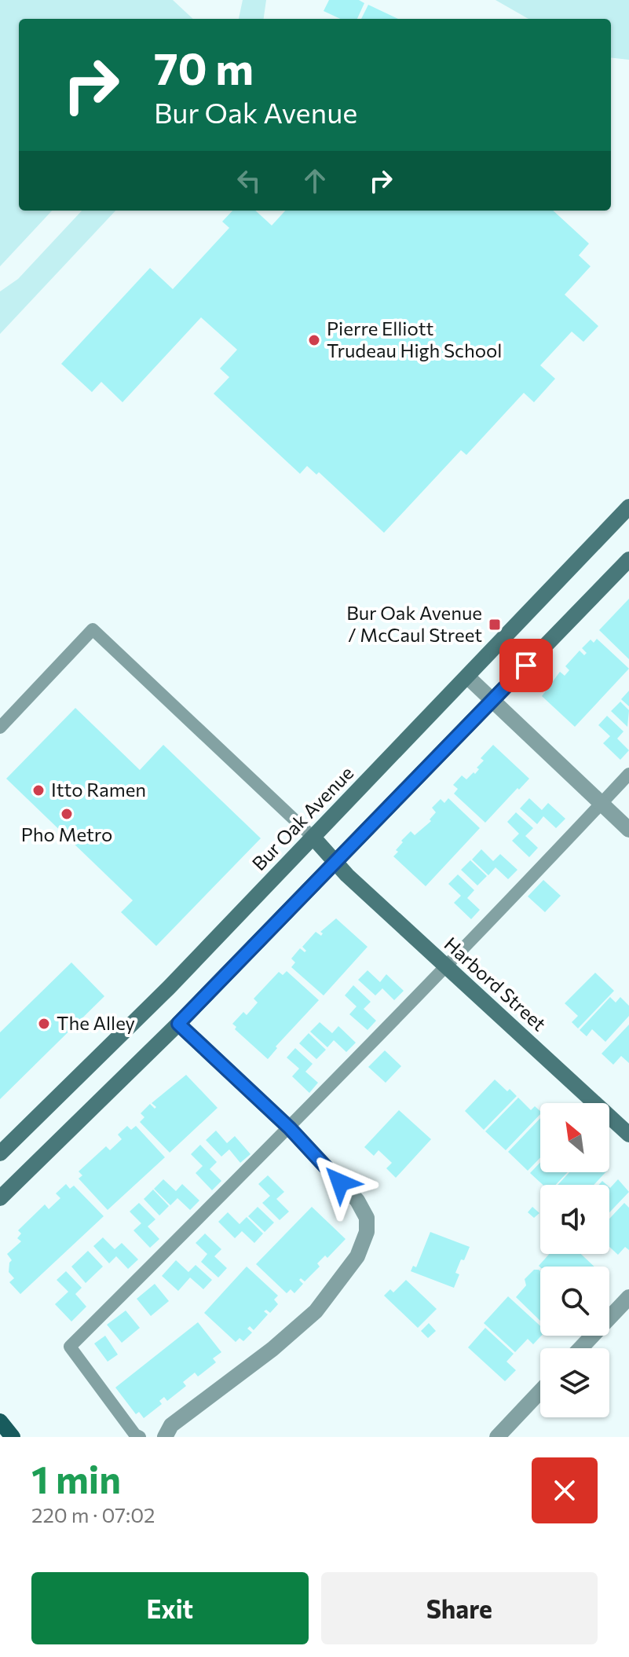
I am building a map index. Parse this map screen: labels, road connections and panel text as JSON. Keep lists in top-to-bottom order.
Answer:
{
  "streets": {
    "street": ["Bur Oak Avenue", "Harbord Street"]
  },
  "crossings": [
    ["Bur Oak Avenue", "Harbord Street"]
  ],
  "places": {
    "other": [
      "Pierre Elliott Trudeau High School",
      "Itto Ramen",
      "Pho Metro",
      "The Alley"
    ],
    "transit": ["Bur Oak Avenue / McCaul Street"]
  },
  "north": "top left",
  "page": {
    "turn": ["70 m", "Bur Oak Avenue"],
    "heading": ["1 min", "220 m · 07:02"],
    "buttons": ["Exit", "Share"]
  }
}
